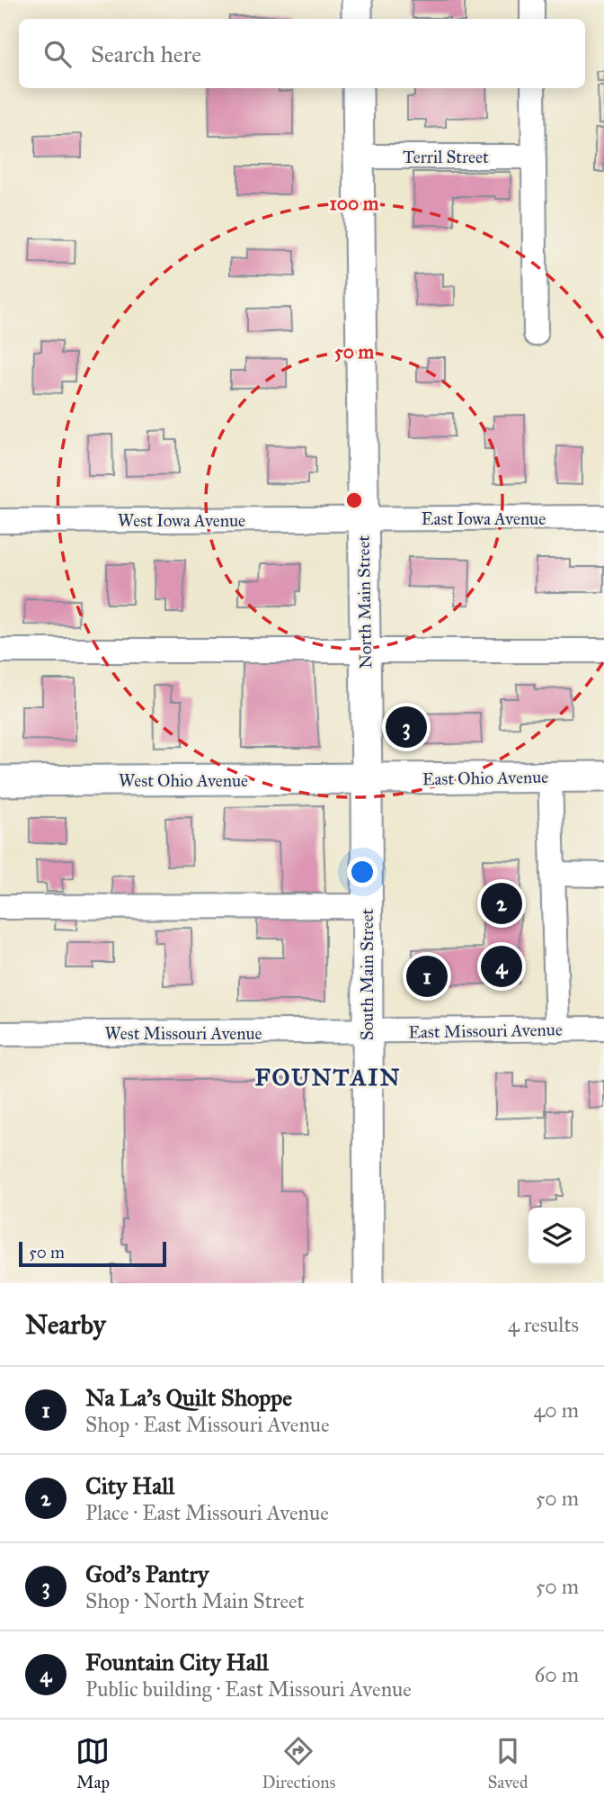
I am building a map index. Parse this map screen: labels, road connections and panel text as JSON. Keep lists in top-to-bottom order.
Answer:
{
  "streets": {
    "main road": [
      "North Main Street",
      "East Ohio Avenue",
      "West Ohio Avenue",
      "South Main Street"
    ],
    "street": [
      "Terril Street",
      "East Iowa Avenue",
      "West Iowa Avenue",
      "East Missouri Avenue",
      "West Missouri Avenue"
    ]
  },
  "crossings": [
    ["Terril Street", "North Main Street"],
    ["East Iowa Avenue", "West Iowa Avenue"],
    ["East Iowa Avenue", "North Main Street"],
    ["West Iowa Avenue", "North Main Street"],
    ["North Main Street", "East Ohio Avenue"],
    ["North Main Street", "West Ohio Avenue"],
    ["North Main Street", "South Main Street"],
    ["East Ohio Avenue", "West Ohio Avenue"],
    ["East Ohio Avenue", "South Main Street"],
    ["West Ohio Avenue", "South Main Street"],
    ["South Main Street", "East Missouri Avenue"],
    ["South Main Street", "West Missouri Avenue"],
    ["East Missouri Avenue", "West Missouri Avenue"]
  ],
  "districts": ["FOUNTAIN"],
  "scale_bar": "50 m",
  "page": {
    "search": "Search here",
    "pins": [
      "3",
      "2",
      "4",
      "1"
    ],
    "scale": "50 m",
    "heading": ["Nearby", "4 results"],
    "list": [
      {
        "mark": "1",
        "name": "Na La's Quilt Shoppe",
        "note": "Shop · East Missouri Avenue",
        "value": "40 m"
      },
      {
        "mark": "2",
        "name": "City Hall",
        "note": "Place · East Missouri Avenue",
        "value": "50 m"
      },
      {
        "mark": "3",
        "name": "God's Pantry",
        "note": "Shop · North Main Street",
        "value": "50 m"
      },
      {
        "mark": "4",
        "name": "Fountain City Hall",
        "note": "Public building · East Missouri Avenue",
        "value": "60 m"
      }
    ],
    "nav": ["Map", "Directions", "Saved"]
  },
  "rings": ["100 m", "50 m"]
}
